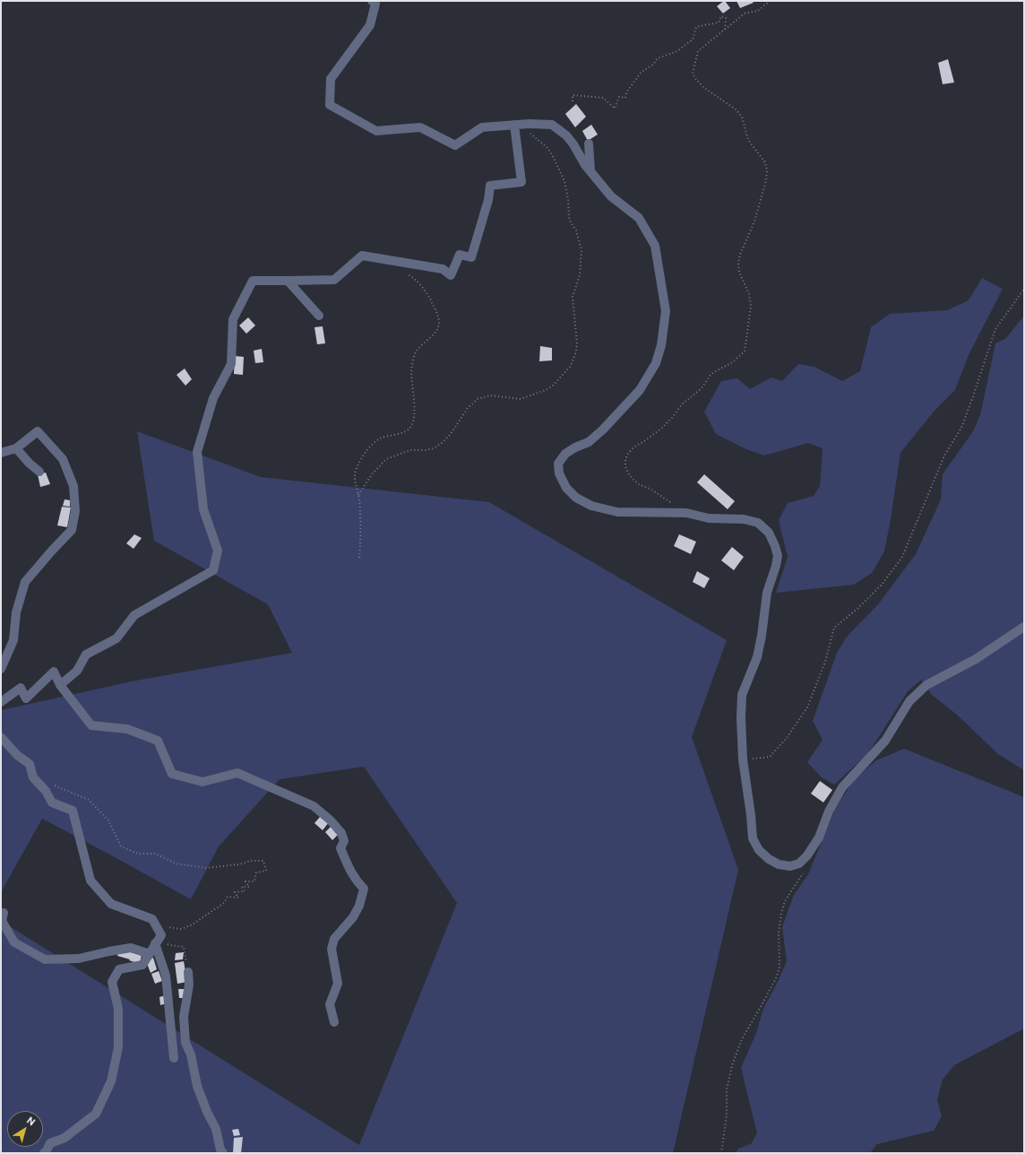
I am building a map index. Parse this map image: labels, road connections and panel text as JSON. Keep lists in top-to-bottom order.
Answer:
{
  "north": "top right"
}
